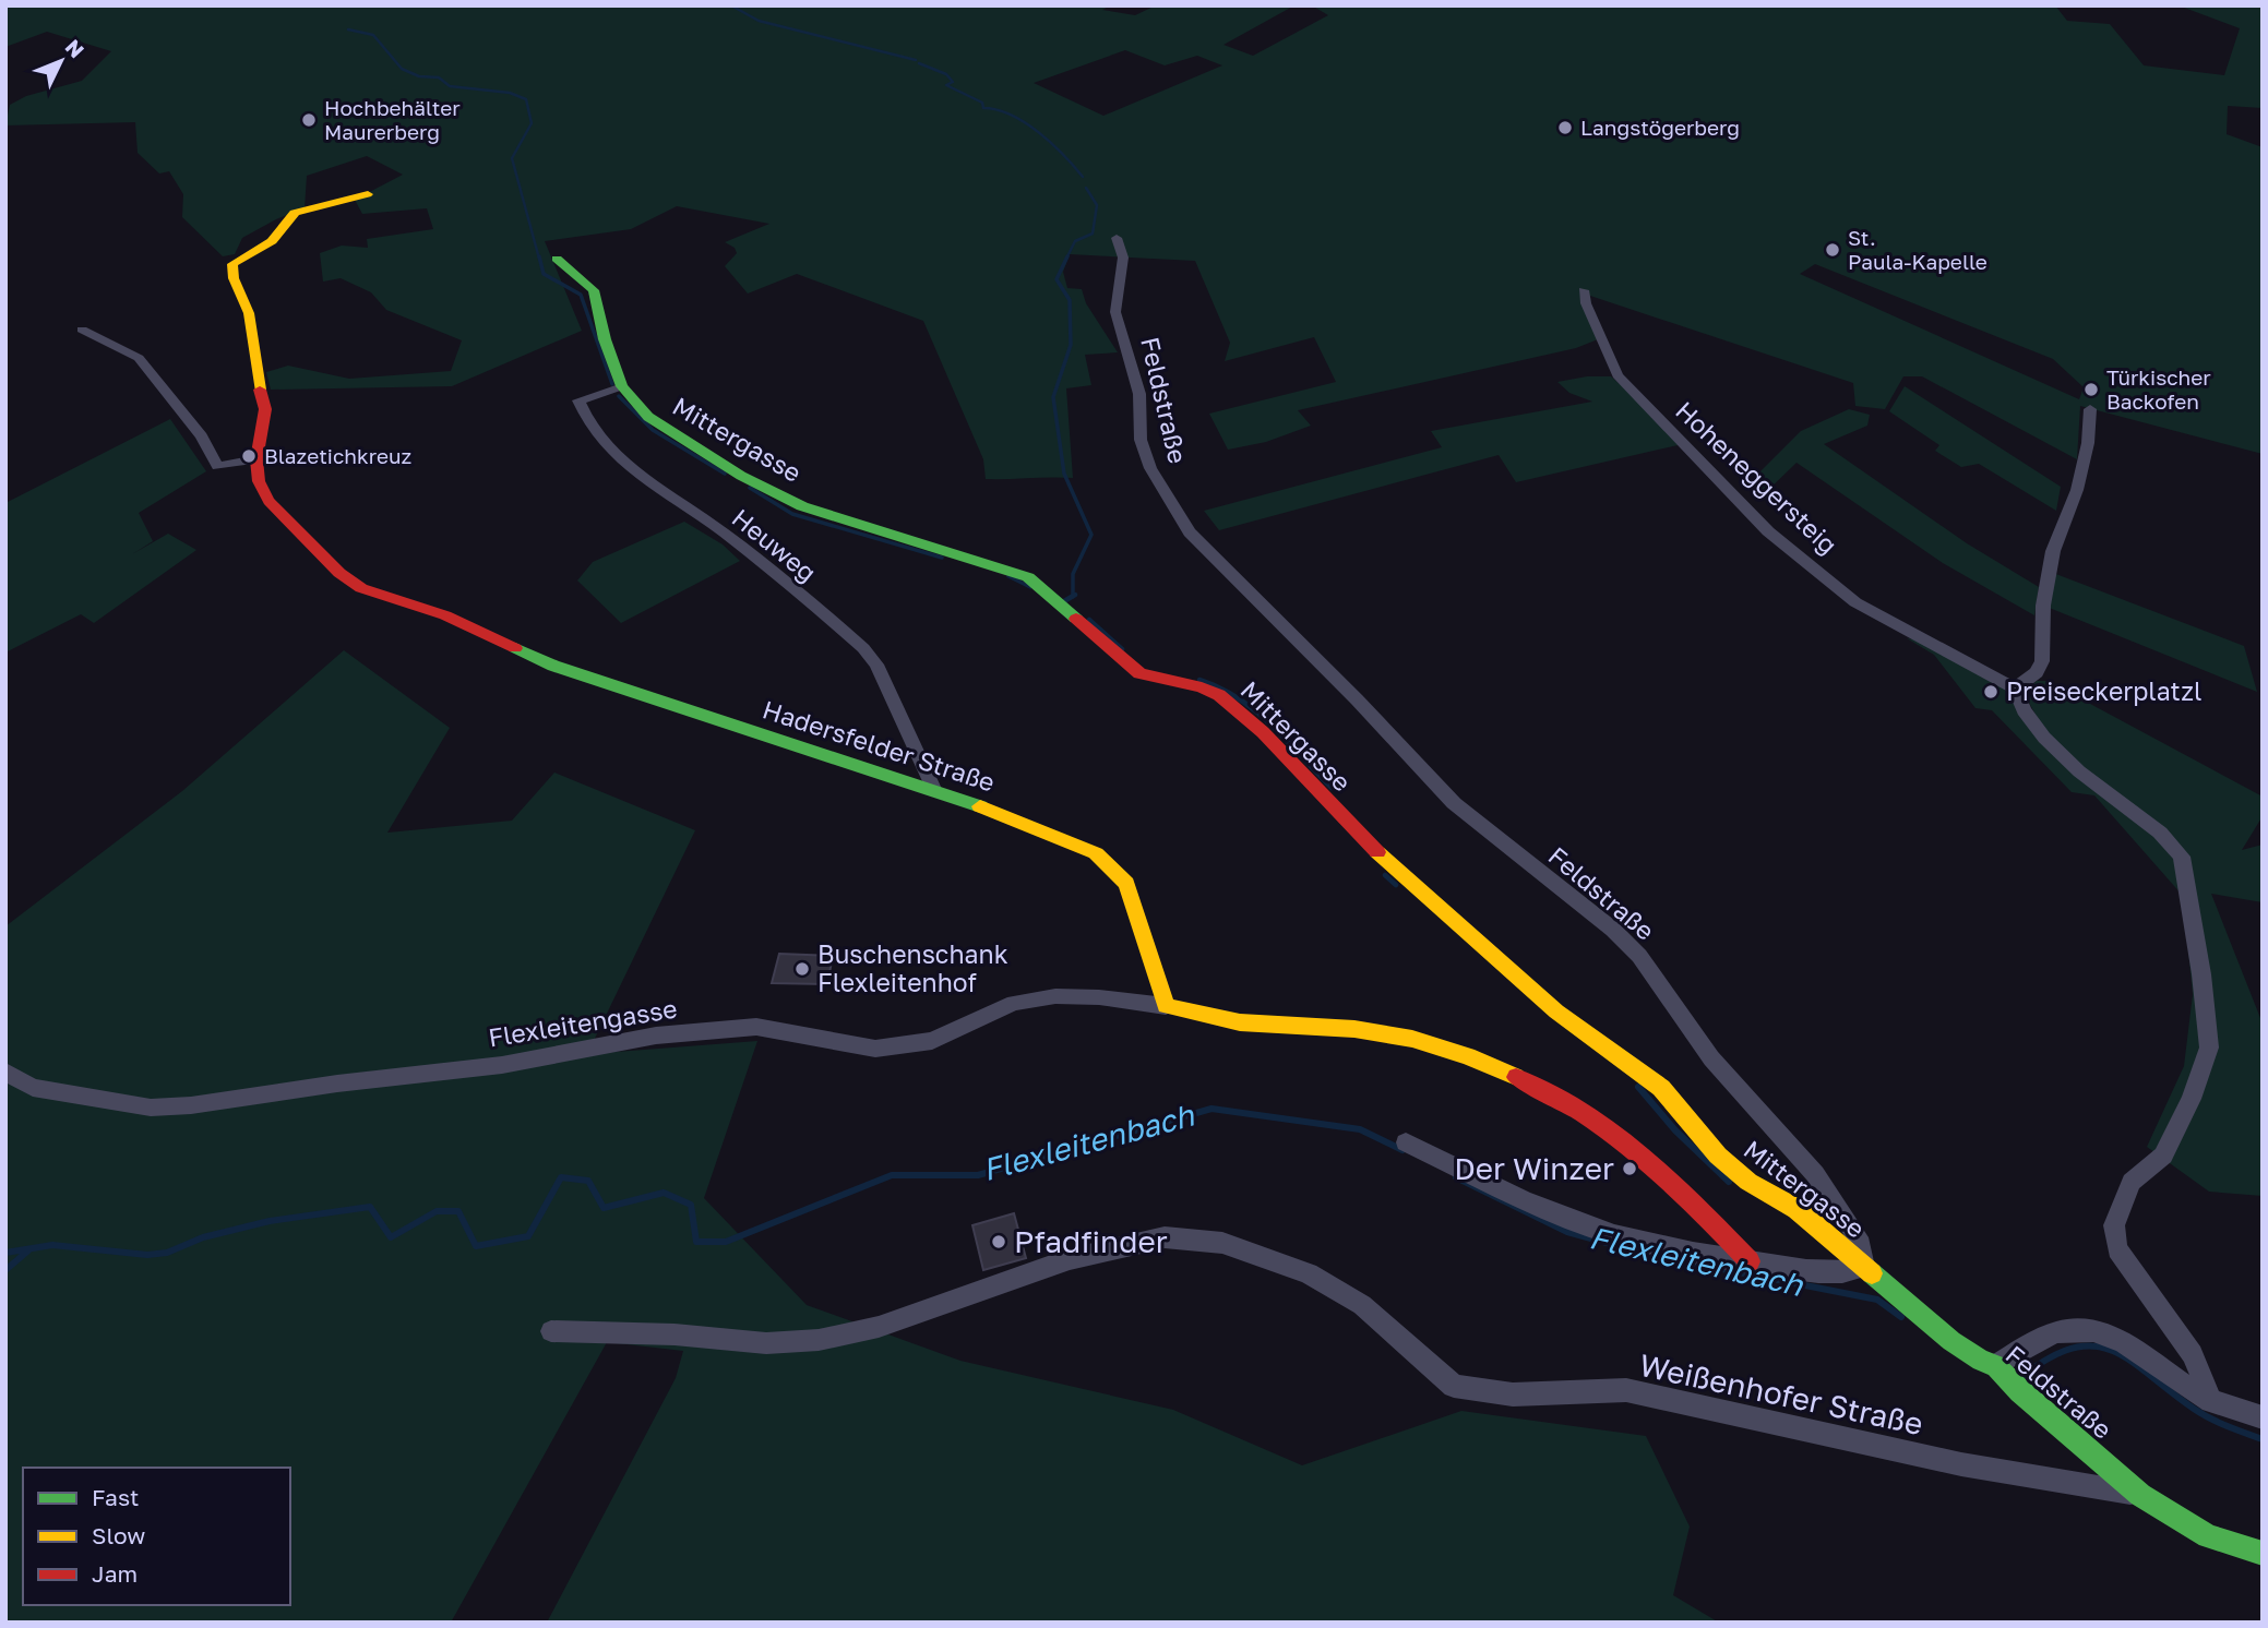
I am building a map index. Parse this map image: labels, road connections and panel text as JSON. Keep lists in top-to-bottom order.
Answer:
{
  "streets": {
    "street": [
      "Feldstraße",
      "Mittergasse",
      "Hoheneggersteig",
      "Heuweg",
      "Hadersfelder Straße",
      "Flexleitengasse",
      "Weißenhofer Straße"
    ]
  },
  "crossings": [
    ["Feldstraße", "Mittergasse"],
    ["Feldstraße", "Weißenhofer Straße"],
    ["Mittergasse", "Heuweg"],
    ["Heuweg", "Hadersfelder Straße"],
    ["Hadersfelder Straße", "Flexleitengasse"]
  ],
  "water": ["Flexleitenbach"],
  "places": [
    "Hochbehälter Maurerberg",
    "Langstögerberg",
    "St. Paula-Kapelle",
    "Türkischer Backofen",
    "Blazetichkreuz",
    "Preiseckerplatzl",
    "Buschenschank Flexleitenhof",
    "Der Winzer",
    "Pfadfinder"
  ],
  "legend": ["Fast", "Slow", "Jam"],
  "north": "top right"
}
